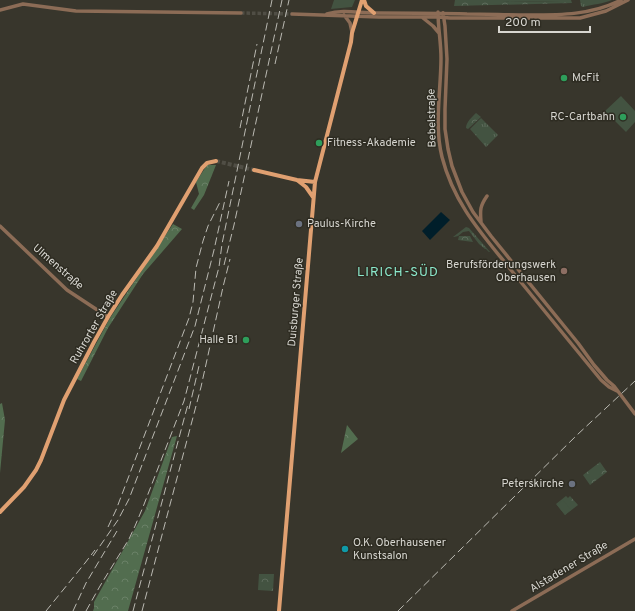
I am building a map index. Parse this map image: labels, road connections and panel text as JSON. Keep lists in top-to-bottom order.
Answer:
{
  "streets": {
    "main road": ["Duisburger Straße", "Ruhrorter Straße"],
    "street": ["Bebelstraße", "Ulmenstraße", "Alstadener Straße"]
  },
  "crossings": [
    ["Ulmenstraße", "Ruhrorter Straße"]
  ],
  "districts": ["LIRICH-SÜD"],
  "places": [
    "McFit",
    "RC-Cartbahn",
    "Fitness-Akademie",
    "Paulus-Kirche",
    "Berufsförderungswerk Oberhausen",
    "Halle B1",
    "Peterskirche",
    "O.K. Oberhausener Kunstsalon"
  ],
  "scale_bar": "200 m"
}
